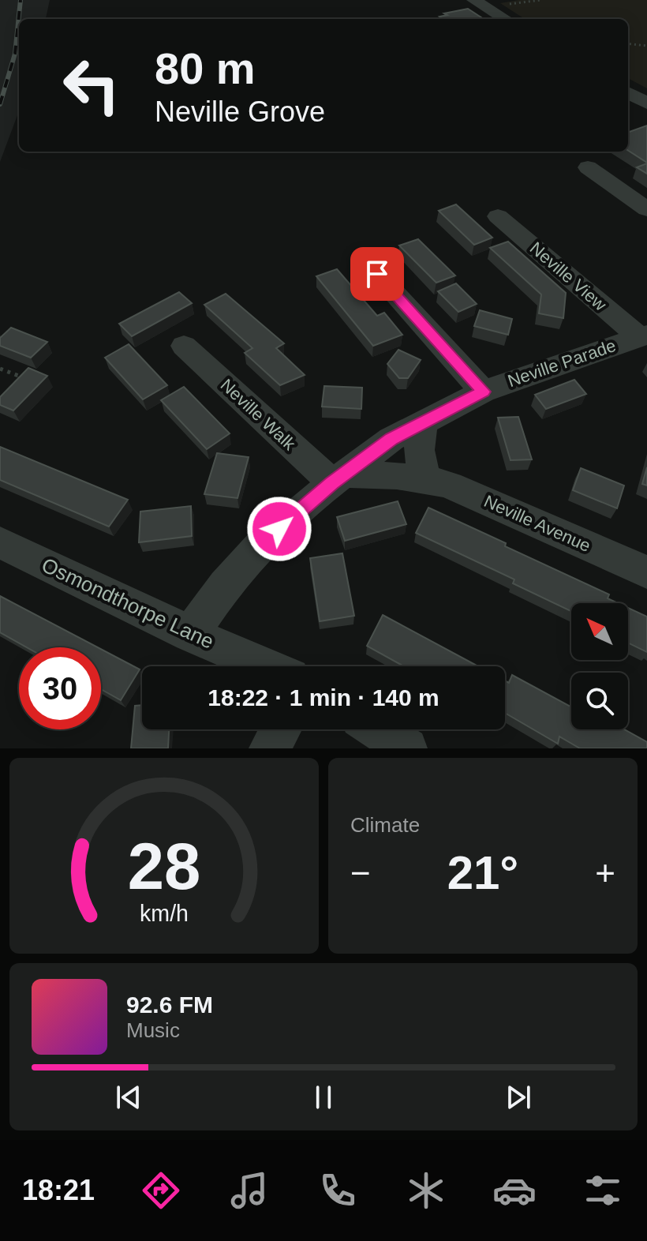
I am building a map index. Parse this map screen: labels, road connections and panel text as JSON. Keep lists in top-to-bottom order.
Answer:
{
  "streets": {
    "street": [
      "Neville View",
      "Neville Parade",
      "Neville Walk",
      "Neville Avenue",
      "Osmondthorpe Lane"
    ]
  },
  "crossings": [
    ["Neville View", "Neville Parade"],
    ["Neville Parade", "Neville Walk"],
    ["Neville Parade", "Neville Avenue"],
    ["Neville Parade", "Osmondthorpe Lane"],
    ["Neville Walk", "Neville Avenue"]
  ],
  "north": "top left",
  "page": {
    "turn": ["80 m", "Neville Grove"],
    "limit": "30",
    "trip": "18:22 · 1 min · 140 m",
    "tile": "Climate",
    "heat": ["−", "21°", "+"],
    "song": ["92.6 FM", "Music"],
    "tabs": "18:21",
    "gauge": ["28", "km/h"]
  }
}
